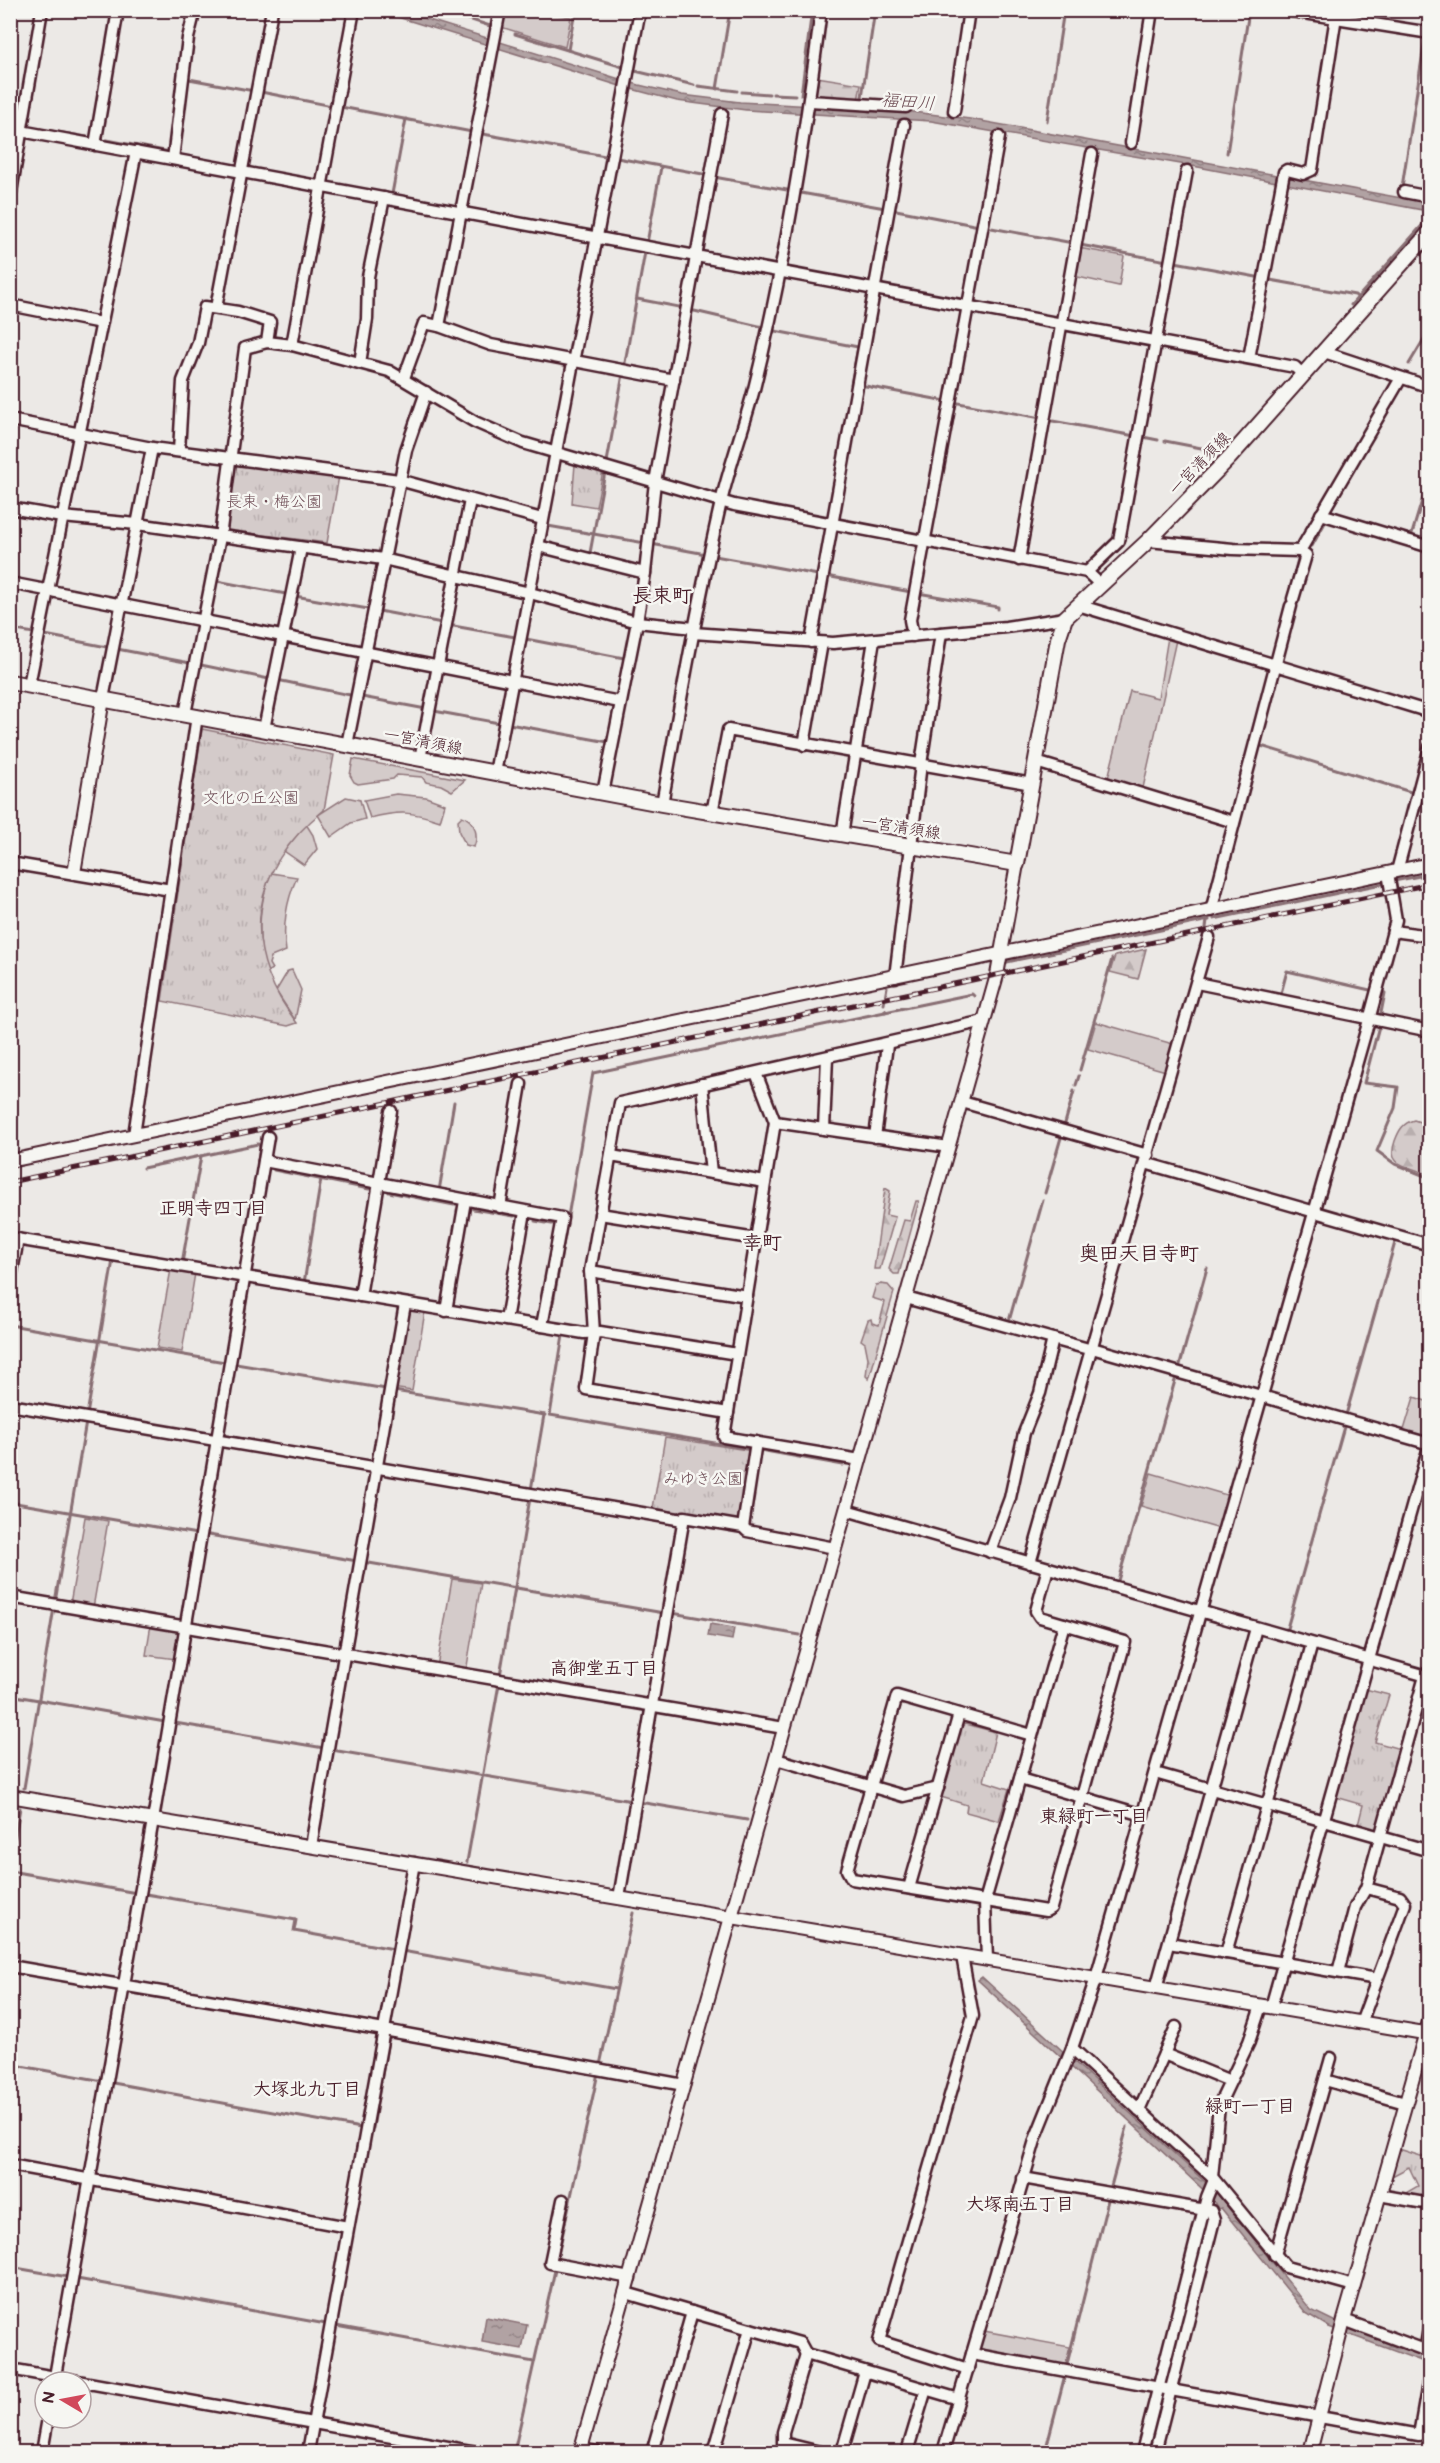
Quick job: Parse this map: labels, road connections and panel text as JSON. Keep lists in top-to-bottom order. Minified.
{"streets":{"main road":["一宮清須線"]},"districts":["長束町","正明寺四丁目","幸町","奥田天目寺町","高御堂五丁目","東緑町一丁目","大塚北九丁目","緑町一丁目","大塚南五丁目"],"water":["福田川"],"parks":["長束・梅公園","文化の丘公園","みゆき公園"],"north":"left"}
